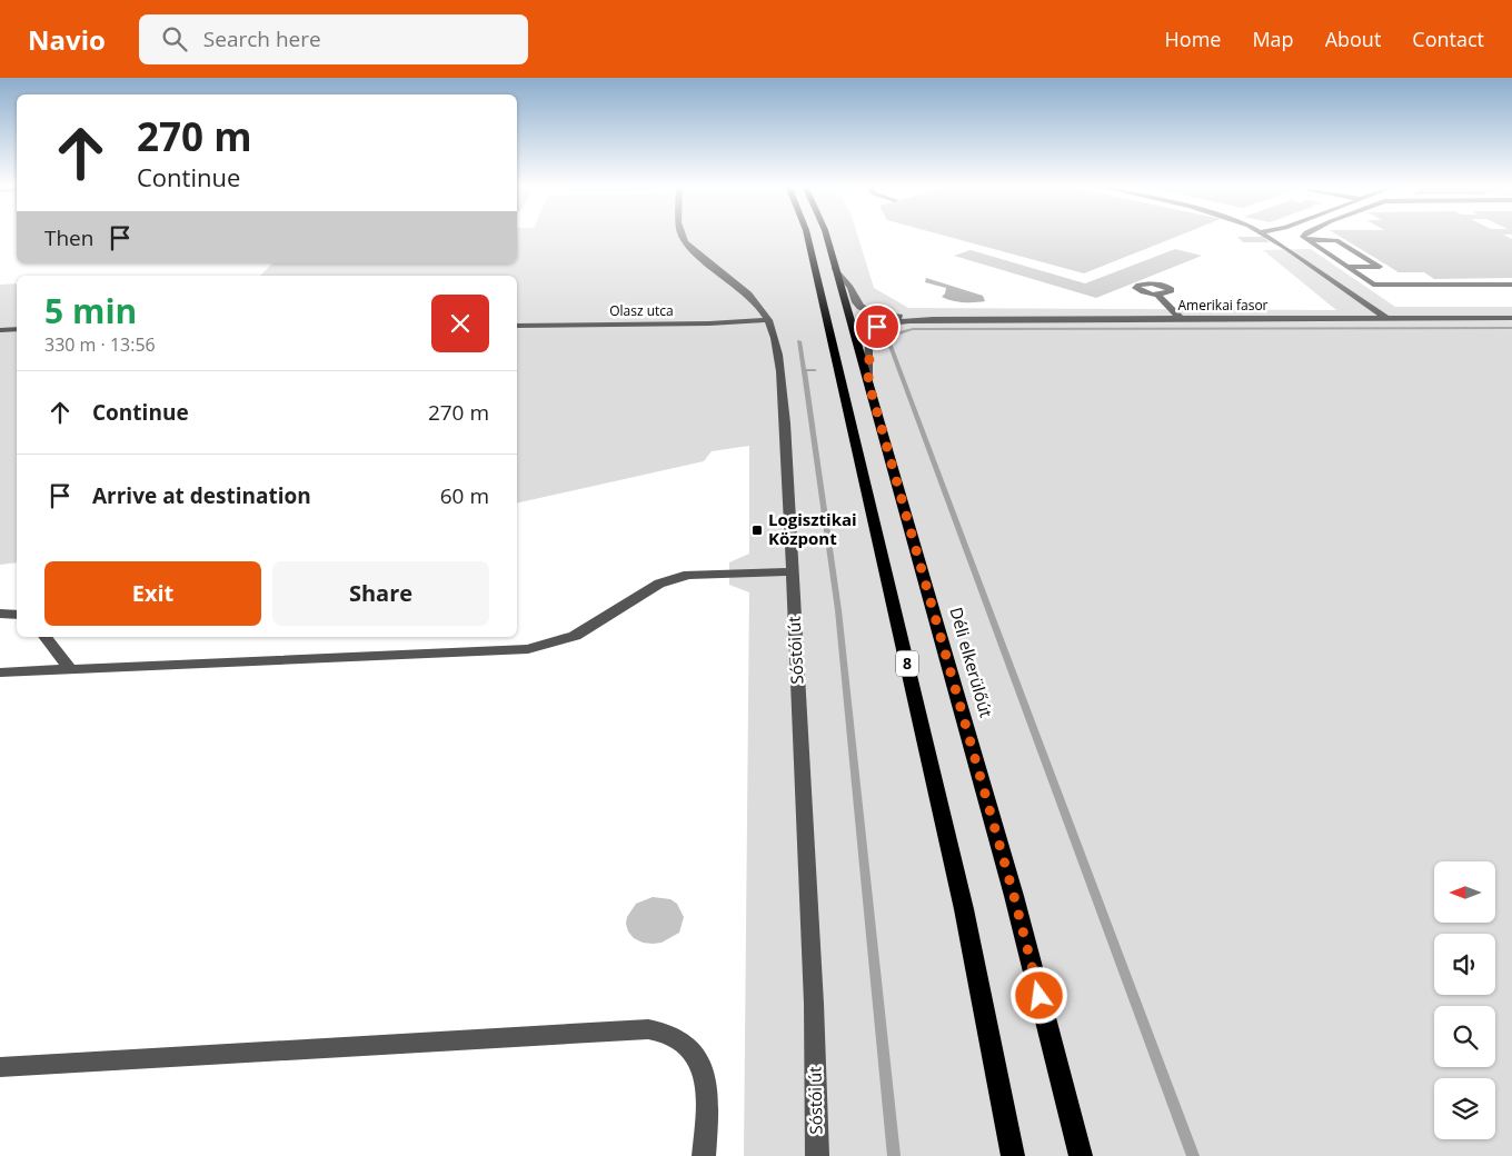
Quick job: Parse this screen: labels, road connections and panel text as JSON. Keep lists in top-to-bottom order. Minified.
{"streets":{"main road":["Déli elkerülőút","8"],"street":["Amerikai fasor","Olasz utca","Sóstói út"]},"crossings":[["Olasz utca","Sóstói út"]],"places":{"transit":["Logisztikai Központ"]},"north":"left","page":{"header":"Navio","search":"Search here","nav":["Home","Map","About","Contact"],"turn":["270 m","Continue"],"then":"Then","heading":["5 min","330 m · 13:56"],"list":[{"name":"Continue","value":"270 m"},{"name":"Arrive at destination","value":"60 m"}],"buttons":["Exit","Share"]}}
